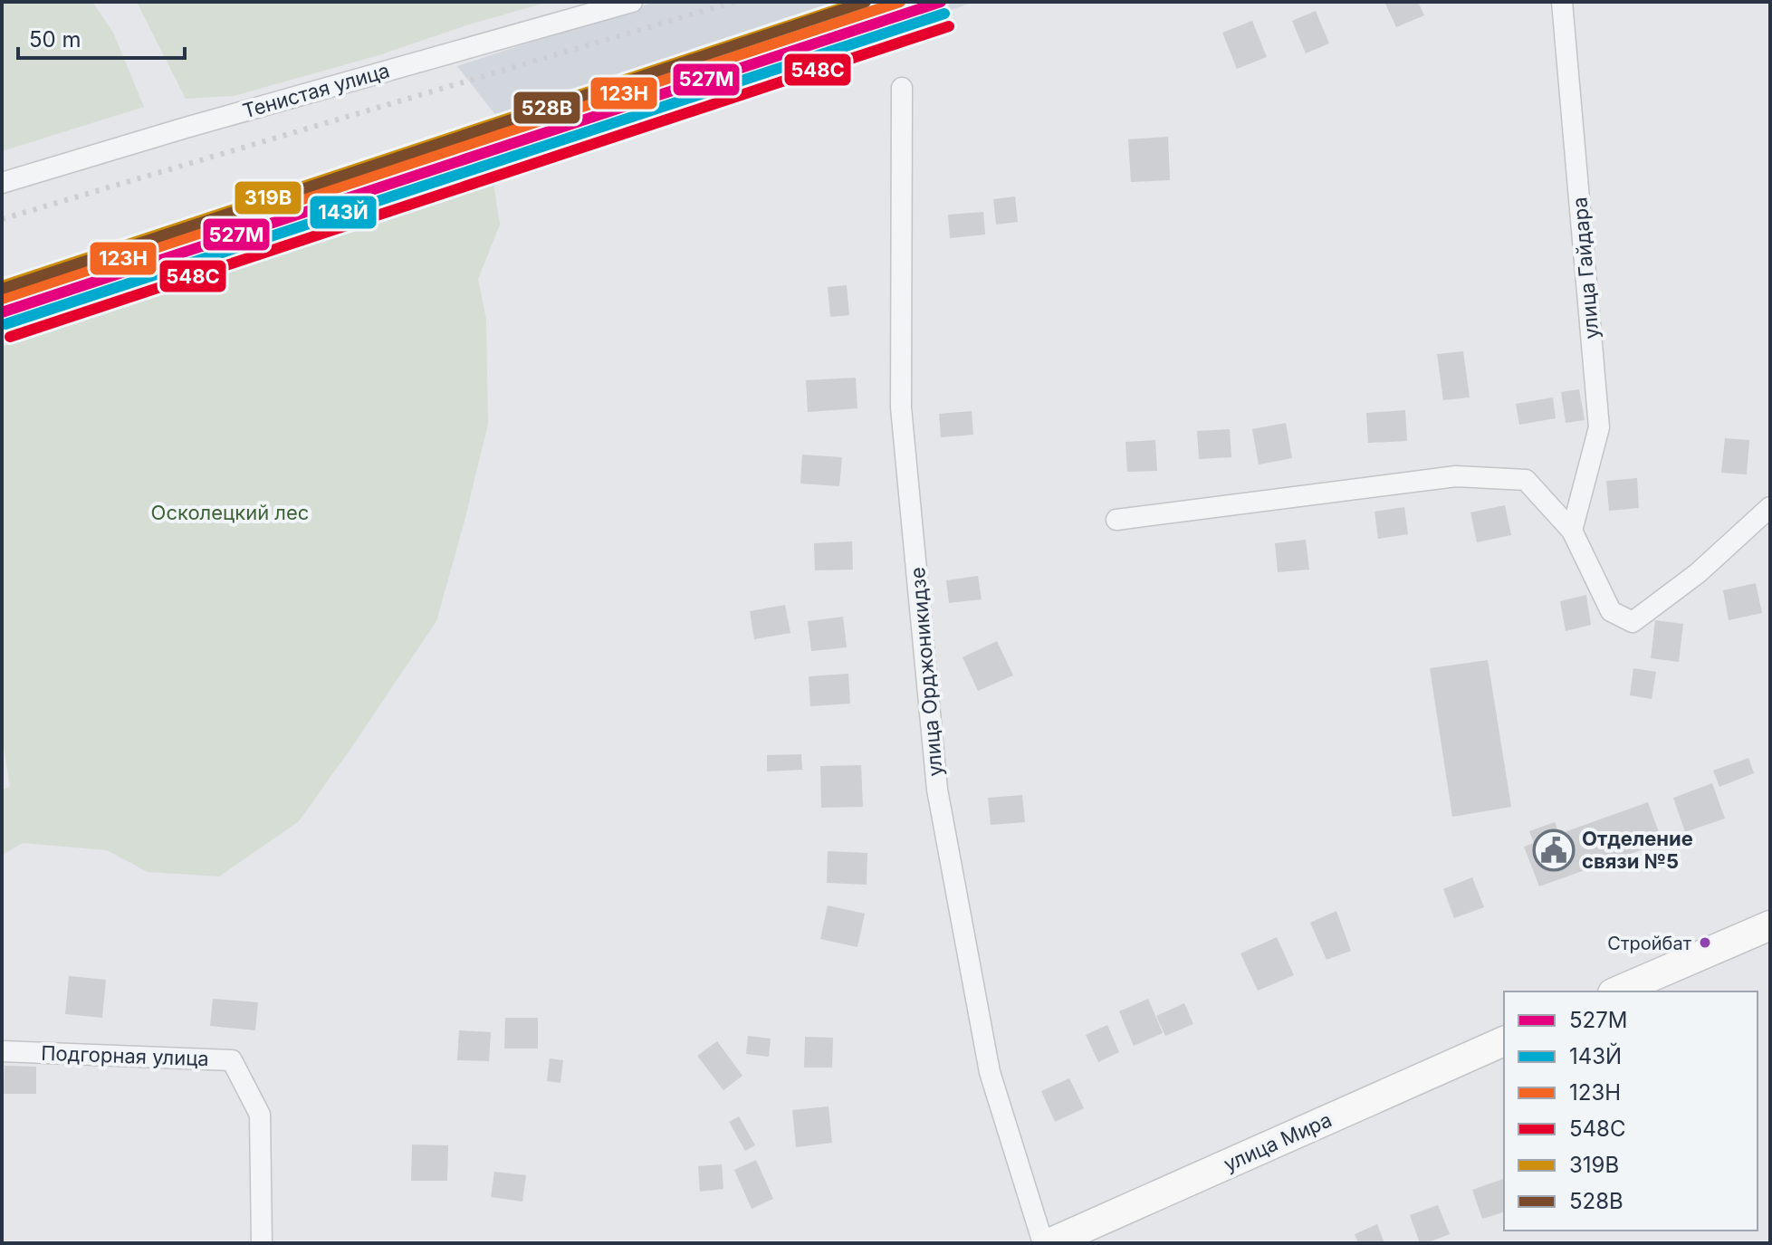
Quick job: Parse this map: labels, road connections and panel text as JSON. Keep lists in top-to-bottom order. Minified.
{"streets":{"main road":["улица Мира"],"street":["Тенистая улица","улица Гайдара","улица Орджоникидзе","Подгорная улица"]},"parks":["Осколецкий лес"],"places":{"public building":["Отделение связи №5"],"other":["Стройбат"]},"lines":["transit line 527М","transit line 123Н","transit line 319В","transit line 528В","transit line 143Й","transit line 548С"],"legend":["527М","143Й","123Н","548С","319В","528В"],"scale_bar":"50 m"}
